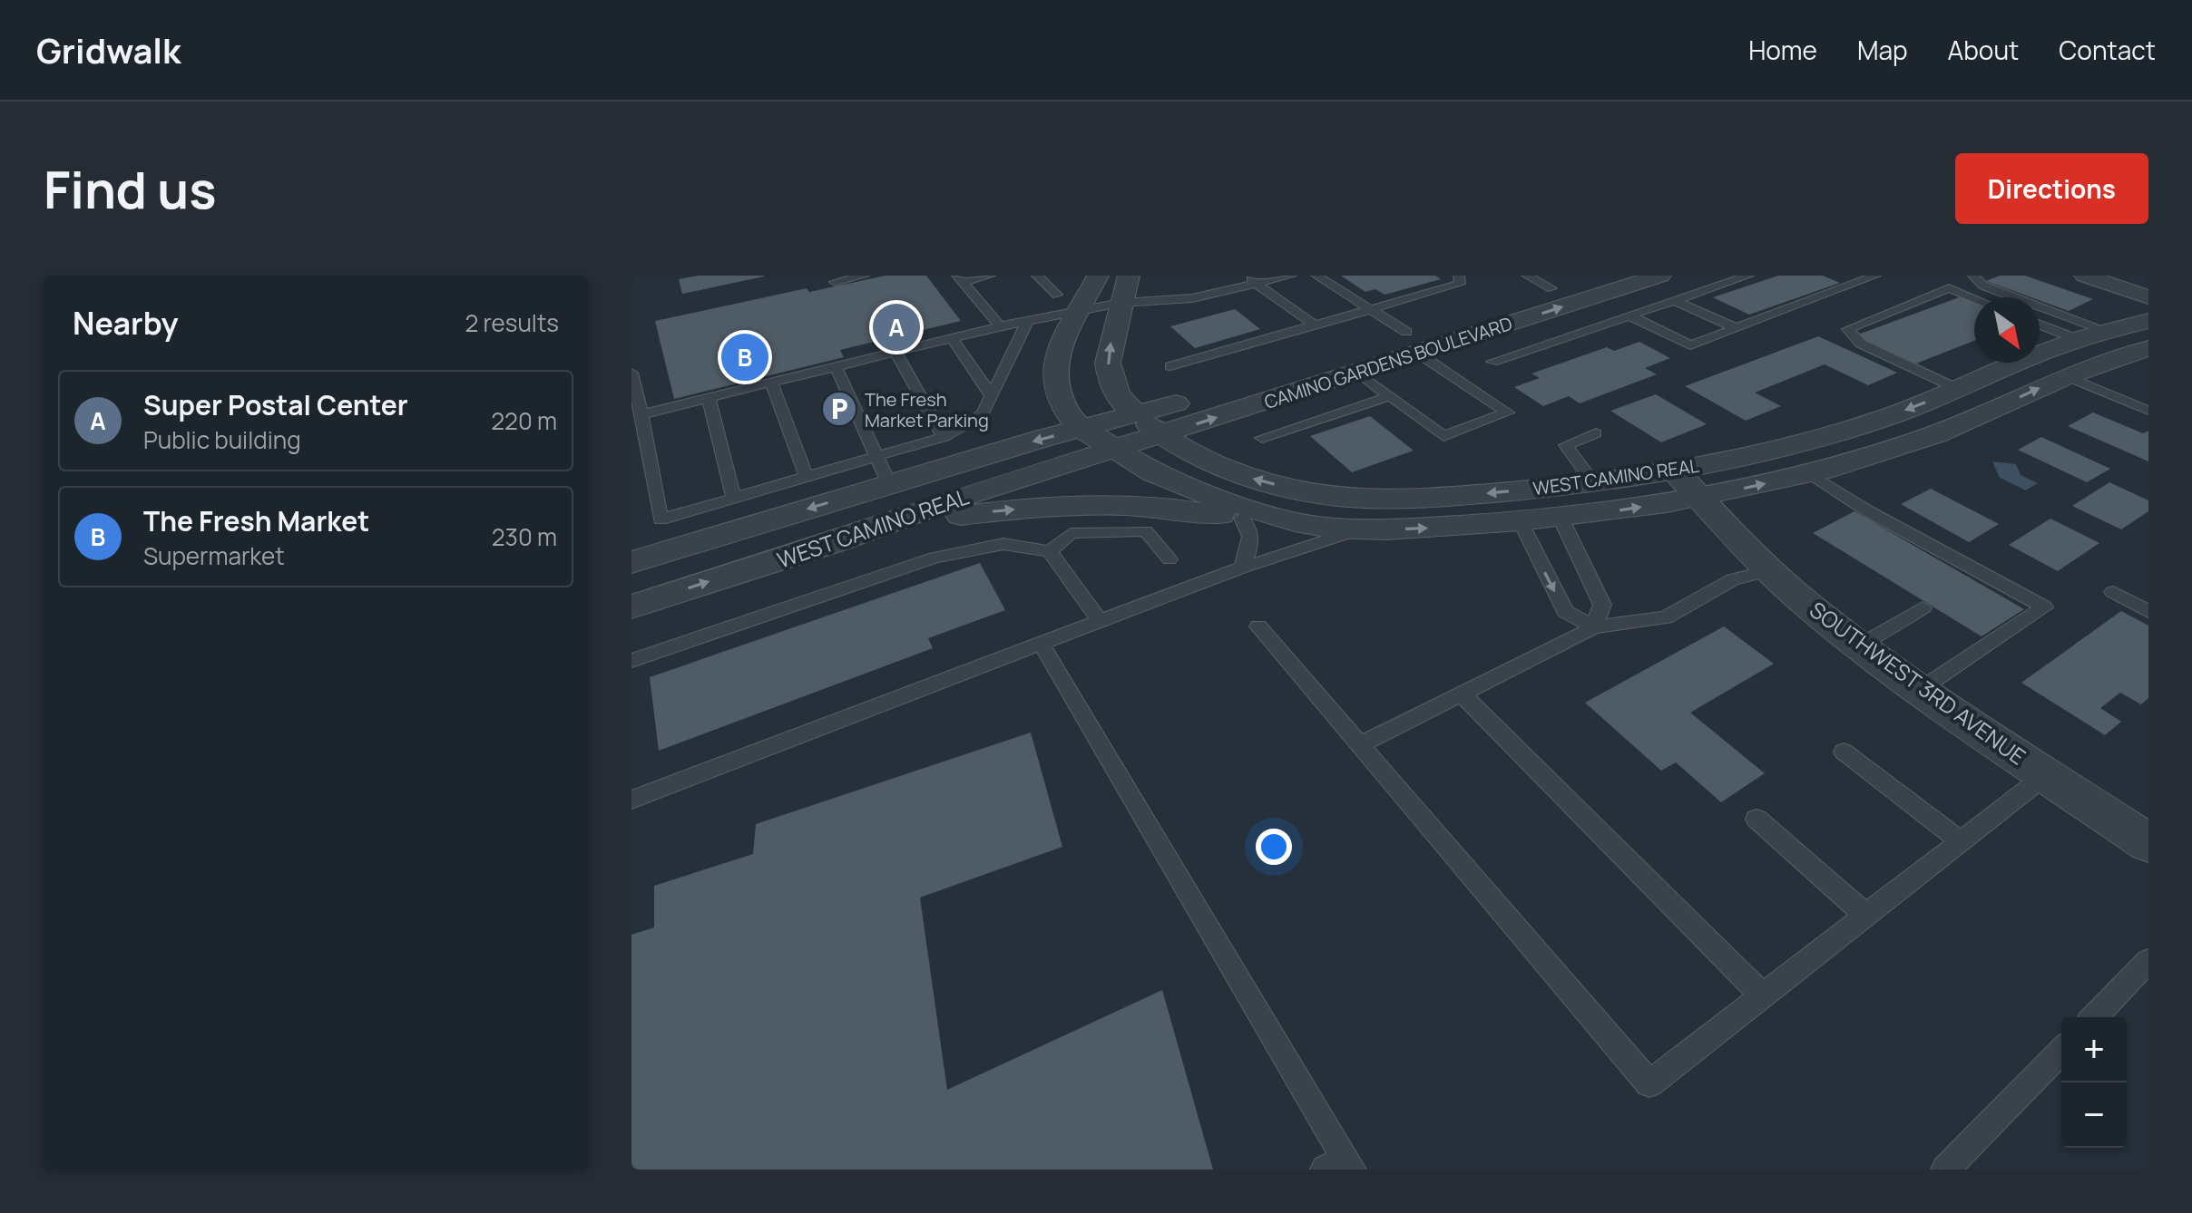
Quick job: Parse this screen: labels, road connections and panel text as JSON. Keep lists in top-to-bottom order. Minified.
{"streets":{"street":["CAMINO GARDENS BOULEVARD","WEST CAMINO REAL","SOUTHWEST 3RD AVENUE"]},"crossings":[["CAMINO GARDENS BOULEVARD","WEST CAMINO REAL"],["WEST CAMINO REAL","SOUTHWEST 3RD AVENUE"]],"places":{"parking":["The Fresh Market Parking"]},"north":"bottom right","page":{"header":"Gridwalk","nav":["Home","Map","About","Contact"],"buttons":"Directions","title":"Find us","heading":["Nearby","2 results"],"pins":["A","B"],"list":[{"mark":"A","name":"Super Postal Center","note":"Public building","value":"220 m"},{"mark":"B","name":"The Fresh Market","note":"Supermarket","value":"230 m"}],"map_buttons":["+","−"]}}
